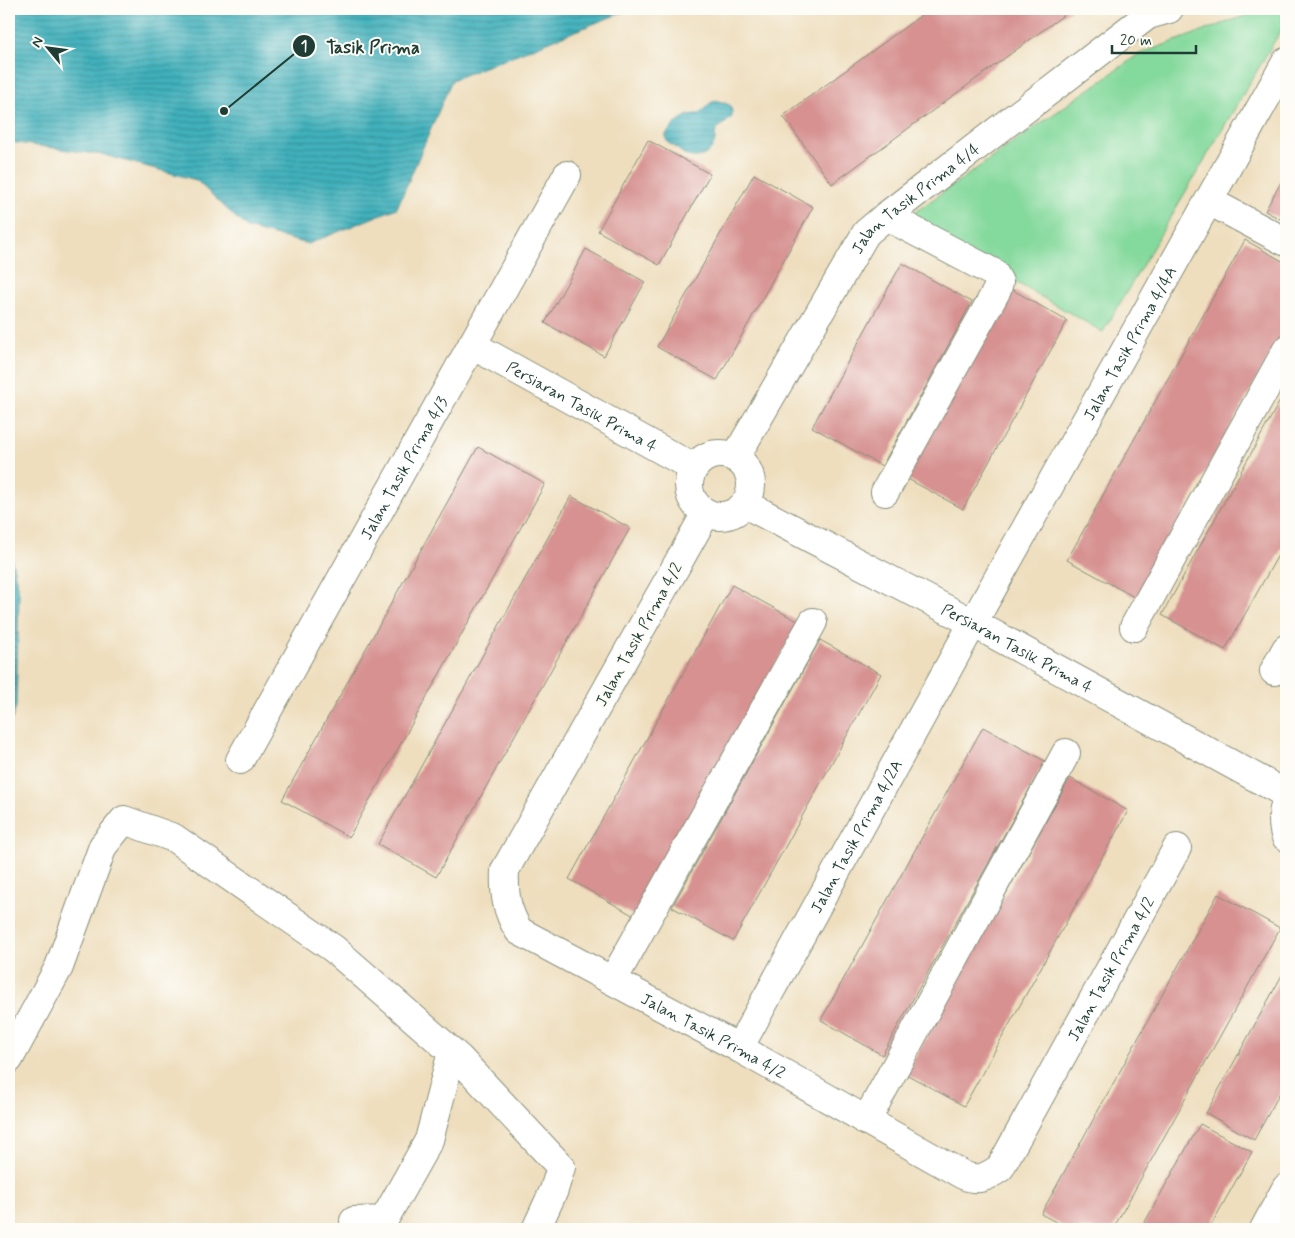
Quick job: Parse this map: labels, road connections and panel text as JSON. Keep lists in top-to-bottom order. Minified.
{"streets":{"street":["Jalan Tasik Prima 4/4","Jalan Tasik Prima 4/4A","Persiaran Tasik Prima 4","Jalan Tasik Prima 4/3","Jalan Tasik Prima 4/2","Jalan Tasik Prima 4/2A"]},"crossings":[["Jalan Tasik Prima 4/4","Persiaran Tasik Prima 4"],["Jalan Tasik Prima 4/4","Jalan Tasik Prima 4/2"],["Jalan Tasik Prima 4/4A","Persiaran Tasik Prima 4"],["Jalan Tasik Prima 4/4A","Jalan Tasik Prima 4/2A"],["Persiaran Tasik Prima 4","Jalan Tasik Prima 4/3"],["Persiaran Tasik Prima 4","Jalan Tasik Prima 4/2"],["Persiaran Tasik Prima 4","Jalan Tasik Prima 4/2A"],["Jalan Tasik Prima 4/2","Jalan Tasik Prima 4/2A"]],"places":["Tasik Prima"],"scale_bar":"20 m","north":"top left"}
